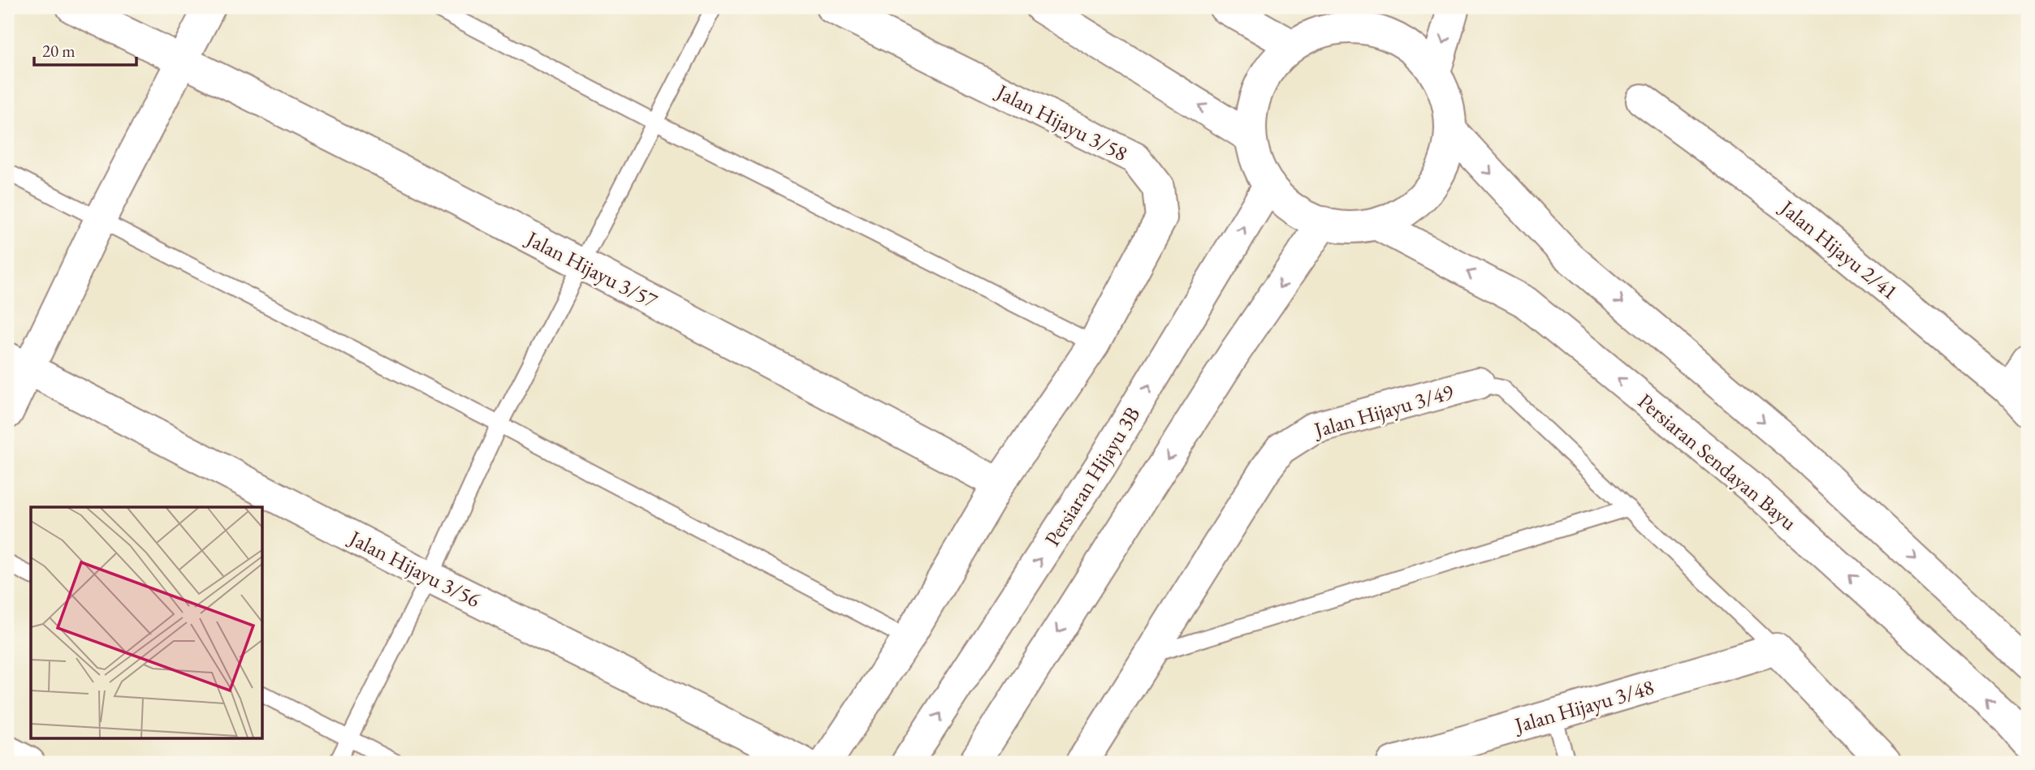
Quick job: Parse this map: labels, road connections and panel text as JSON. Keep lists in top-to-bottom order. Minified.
{"streets":{"street":["Jalan Hijayu 3/58","Jalan Hijayu 2/41","Jalan Hijayu 3/57","Jalan Hijayu 3/49","Persiaran Sendayan Bayu","Persiaran Hijayu 3B","Jalan Hijayu 3/56","Jalan Hijayu 3/48"]},"crossings":[["Jalan Hijayu 3/58","Jalan Hijayu 3/57"],["Persiaran Sendayan Bayu","Persiaran Hijayu 3B"]],"scale_bar":"20 m"}
